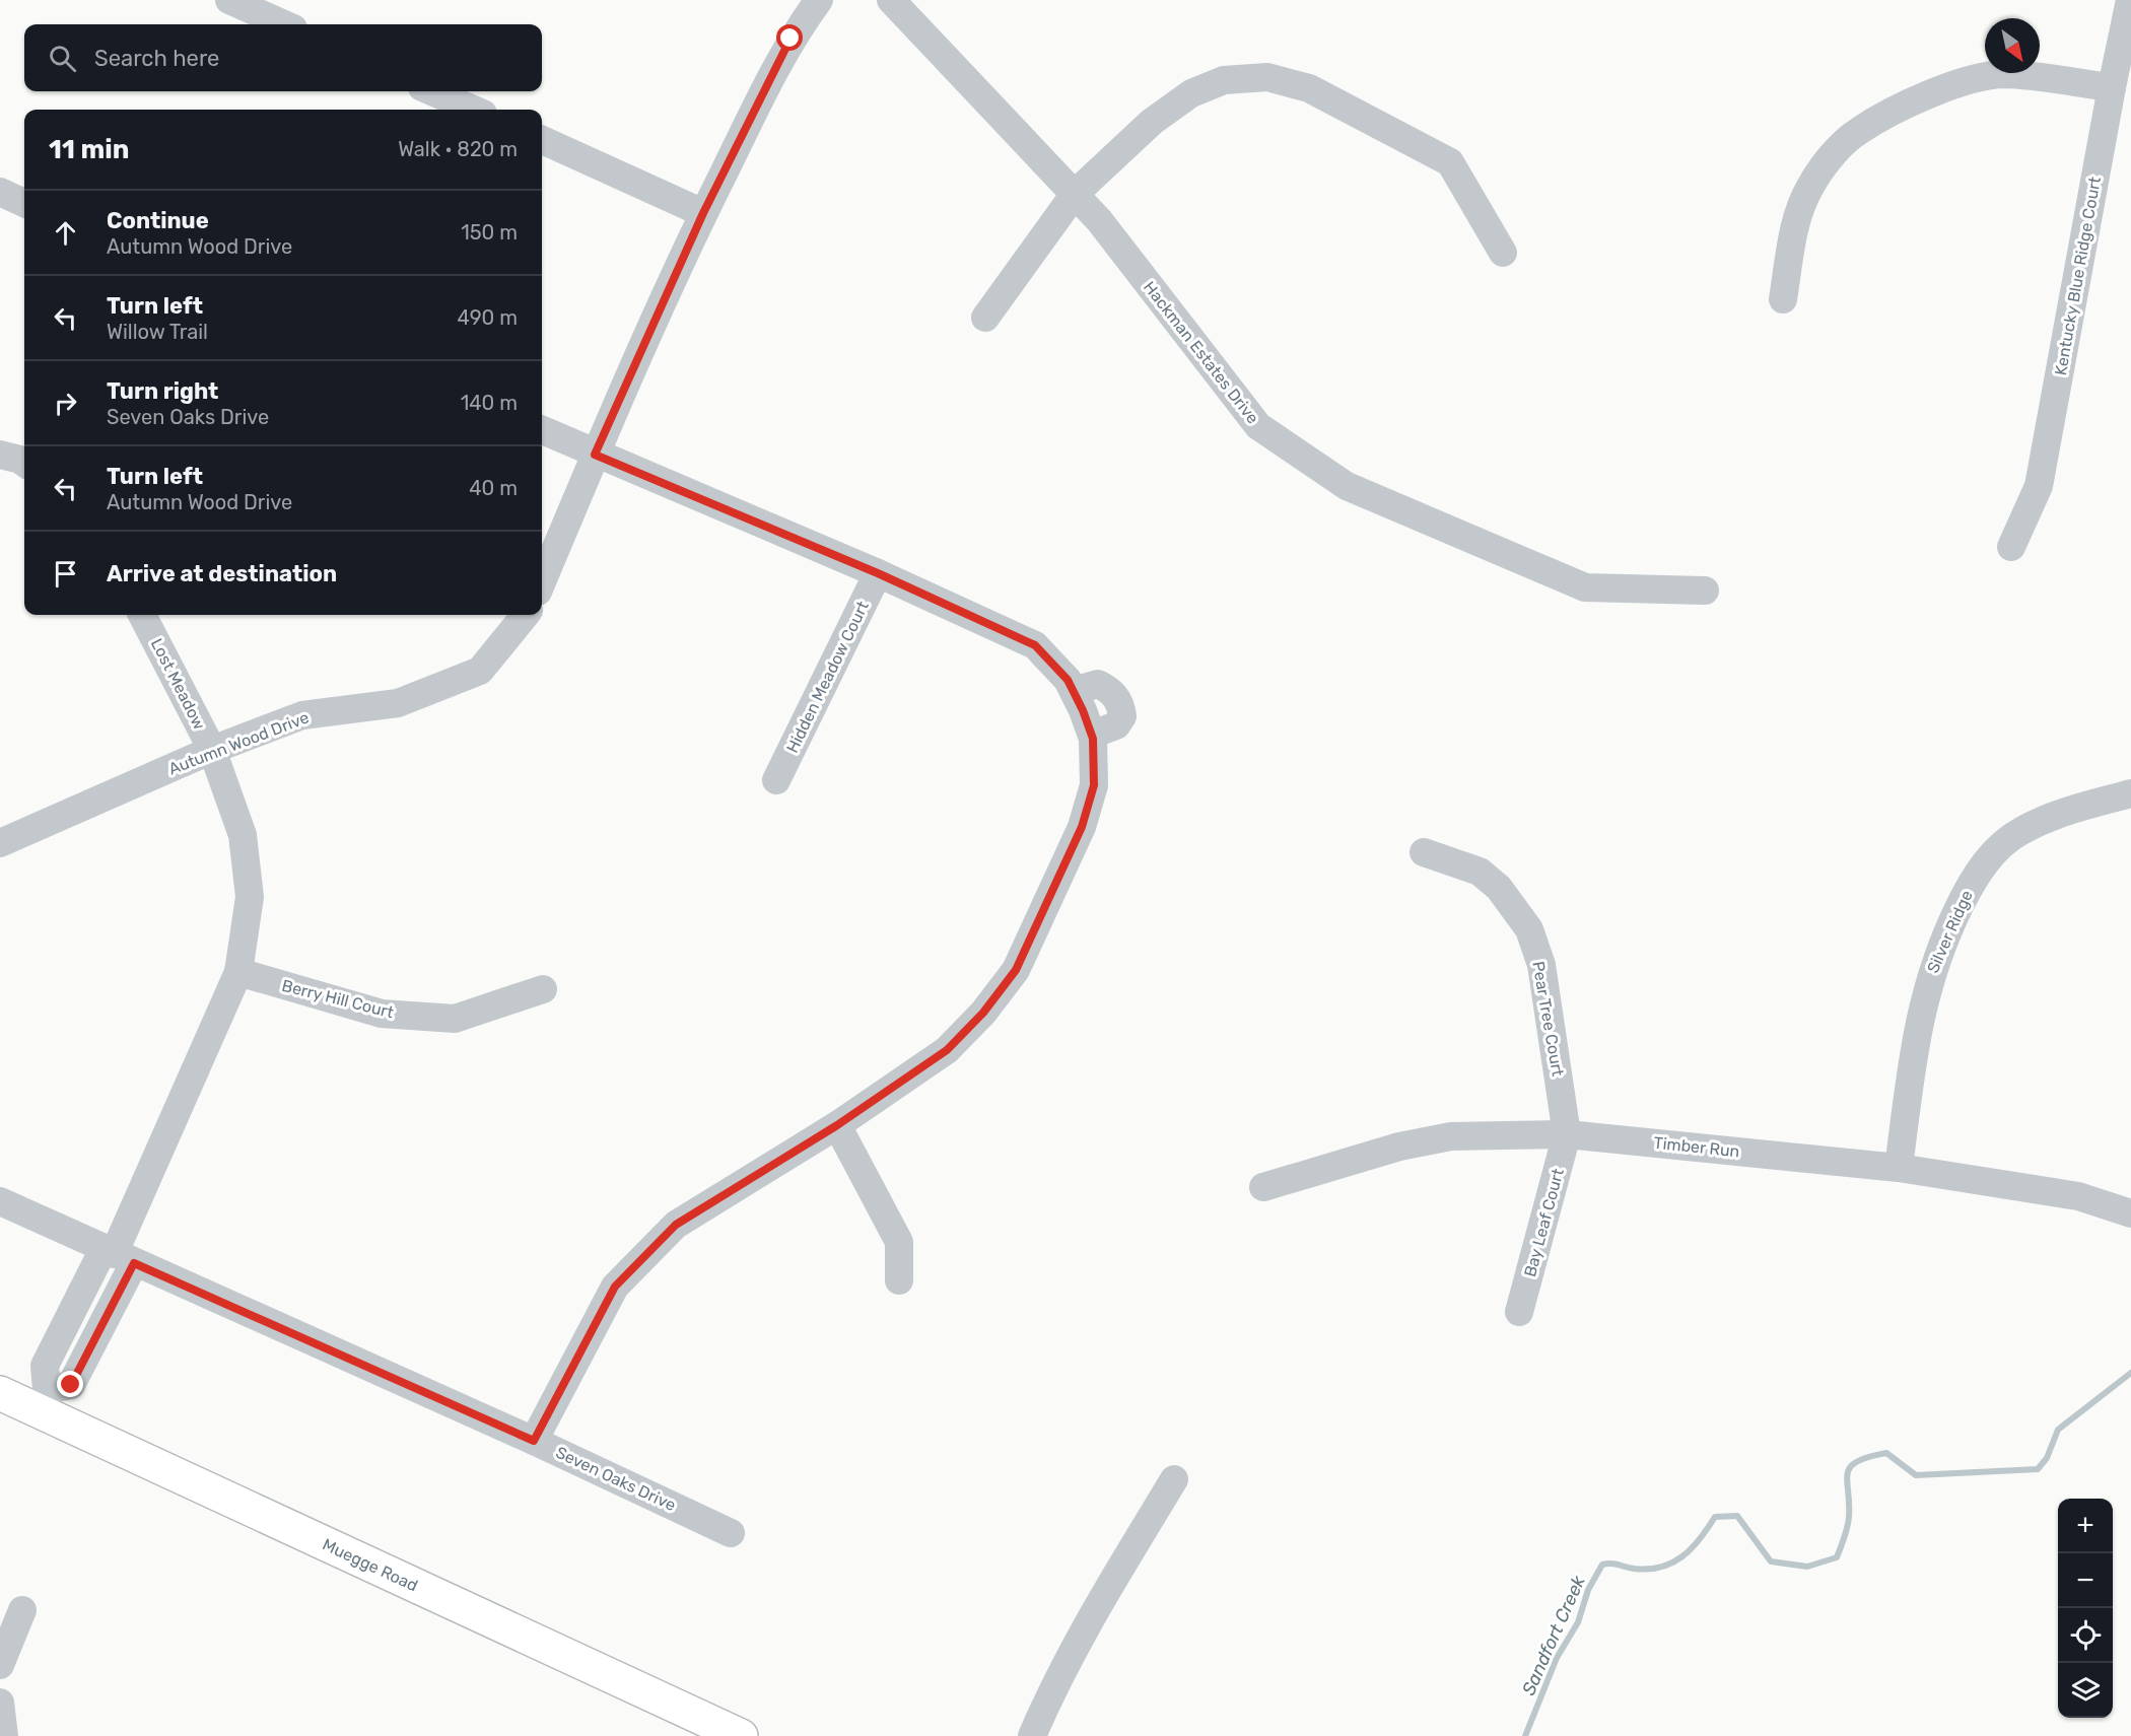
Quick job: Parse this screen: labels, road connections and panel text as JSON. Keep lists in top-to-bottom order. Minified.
{"streets":{"main road":["Muegge Road"],"street":["Kentucky Blue Ridge Court","Hackman Estates Drive","Hidden Meadow Court","Lost Meadow","Autumn Wood Drive","Silver Ridge","Berry Hill Court","Pear Tree Court","Timber Run","Bay Leaf Court","Seven Oaks Drive"]},"crossings":[["Lost Meadow","Autumn Wood Drive"],["Lost Meadow","Berry Hill Court"],["Silver Ridge","Timber Run"],["Pear Tree Court","Timber Run"],["Pear Tree Court","Bay Leaf Court"],["Timber Run","Bay Leaf Court"]],"water":["Sandfort Creek"],"north":"bottom right","page":{"search":"Search here","heading":["11 min","Walk · 820 m"],"list":[["Continue","Autumn Wood Drive","150 m"],["Turn left","Willow Trail","490 m"],["Turn right","Seven Oaks Drive","140 m"],["Turn left","Autumn Wood Drive","40 m"],"Arrive at destination"],"map_buttons":["+","−"]}}
